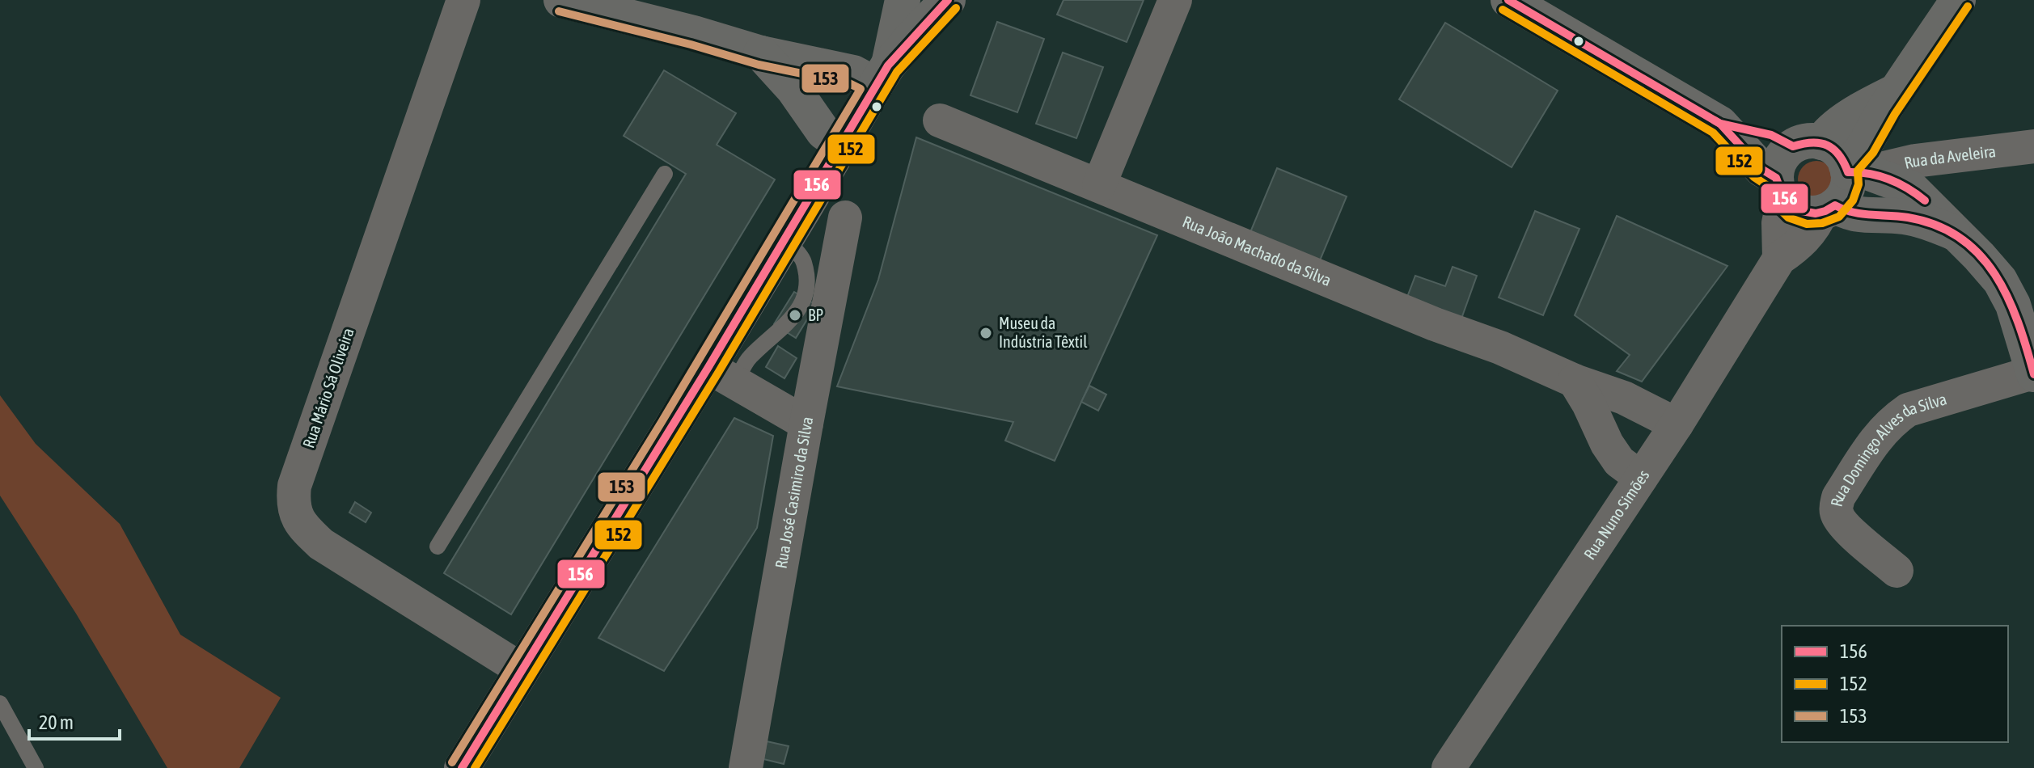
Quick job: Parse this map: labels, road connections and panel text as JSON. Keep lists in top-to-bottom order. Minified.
{"streets":{"street":["Rua da Aveleira","Rua João Machado da Silva","Rua Mário Sá Oliveira","Rua Domingo Alves da Silva","Rua José Casimiro da Silva","Rua Nuno Simões"]},"crossings":[["Rua João Machado da Silva","Rua Nuno Simões"]],"places":["BP","Museu da Indústria Têxtil"],"lines":["transit line 156","transit line 152","transit line 153"],"legend":["156","152","153"],"scale_bar":"20 m"}
